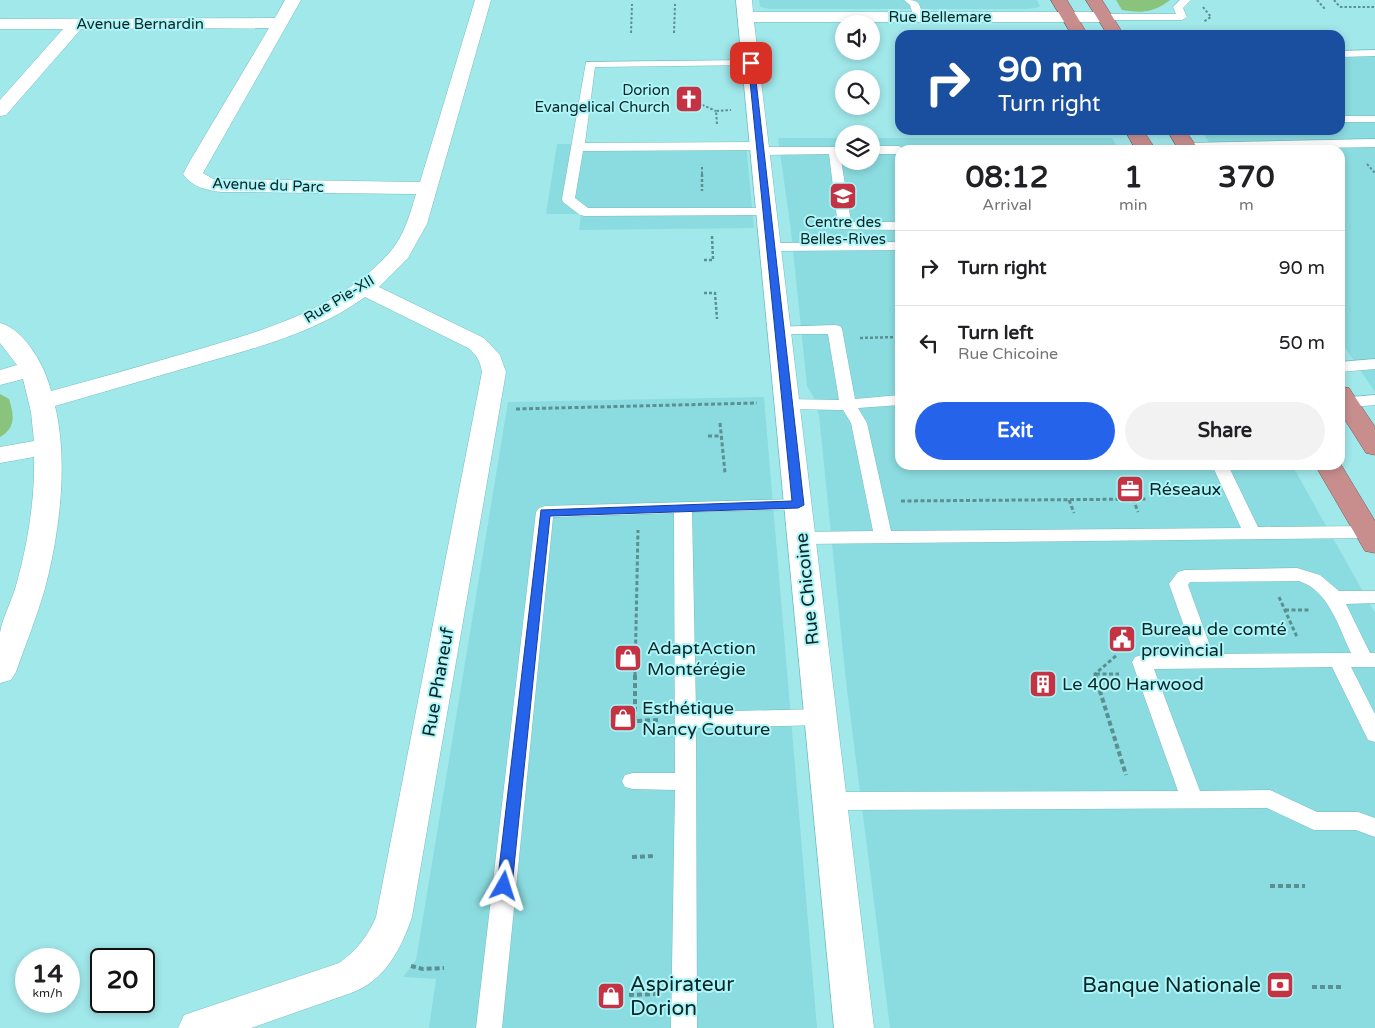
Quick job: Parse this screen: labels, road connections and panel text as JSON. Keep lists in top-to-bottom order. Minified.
{"streets":{"street":["Rue Bellemare","Avenue Bernardin","Avenue du Parc","Rue Pie-XII","Rue Chicoine","Rue Phaneuf"]},"crossings":[["Rue Bellemare","Rue Chicoine"],["Avenue Bernardin","Avenue du Parc"],["Avenue du Parc","Rue Pie-XII"],["Rue Pie-XII","Rue Phaneuf"]],"places":{"church":["Dorion Evangelical Church"],"school or university":["Centre des Belles-Rives"],"office":["Réseaux"],"public building":["Bureau de comté provincial"],"shop":["AdaptAction Montérégie","Esthétique Nancy Couture","Aspirateur Dorion"],"building":["Le 400 Harwood"],"bank":["Banque Nationale"]},"page":{"turn":["90 m","Turn right"],"eta":["08:12","Arrival","1","min","370","m"],"list":[{"name":"Turn right","value":"90 m"},{"name":"Turn left","note":"Rue Chicoine","value":"50 m"}],"buttons":["Exit","Share"],"speed":"14 km/h","limit":"20"}}
